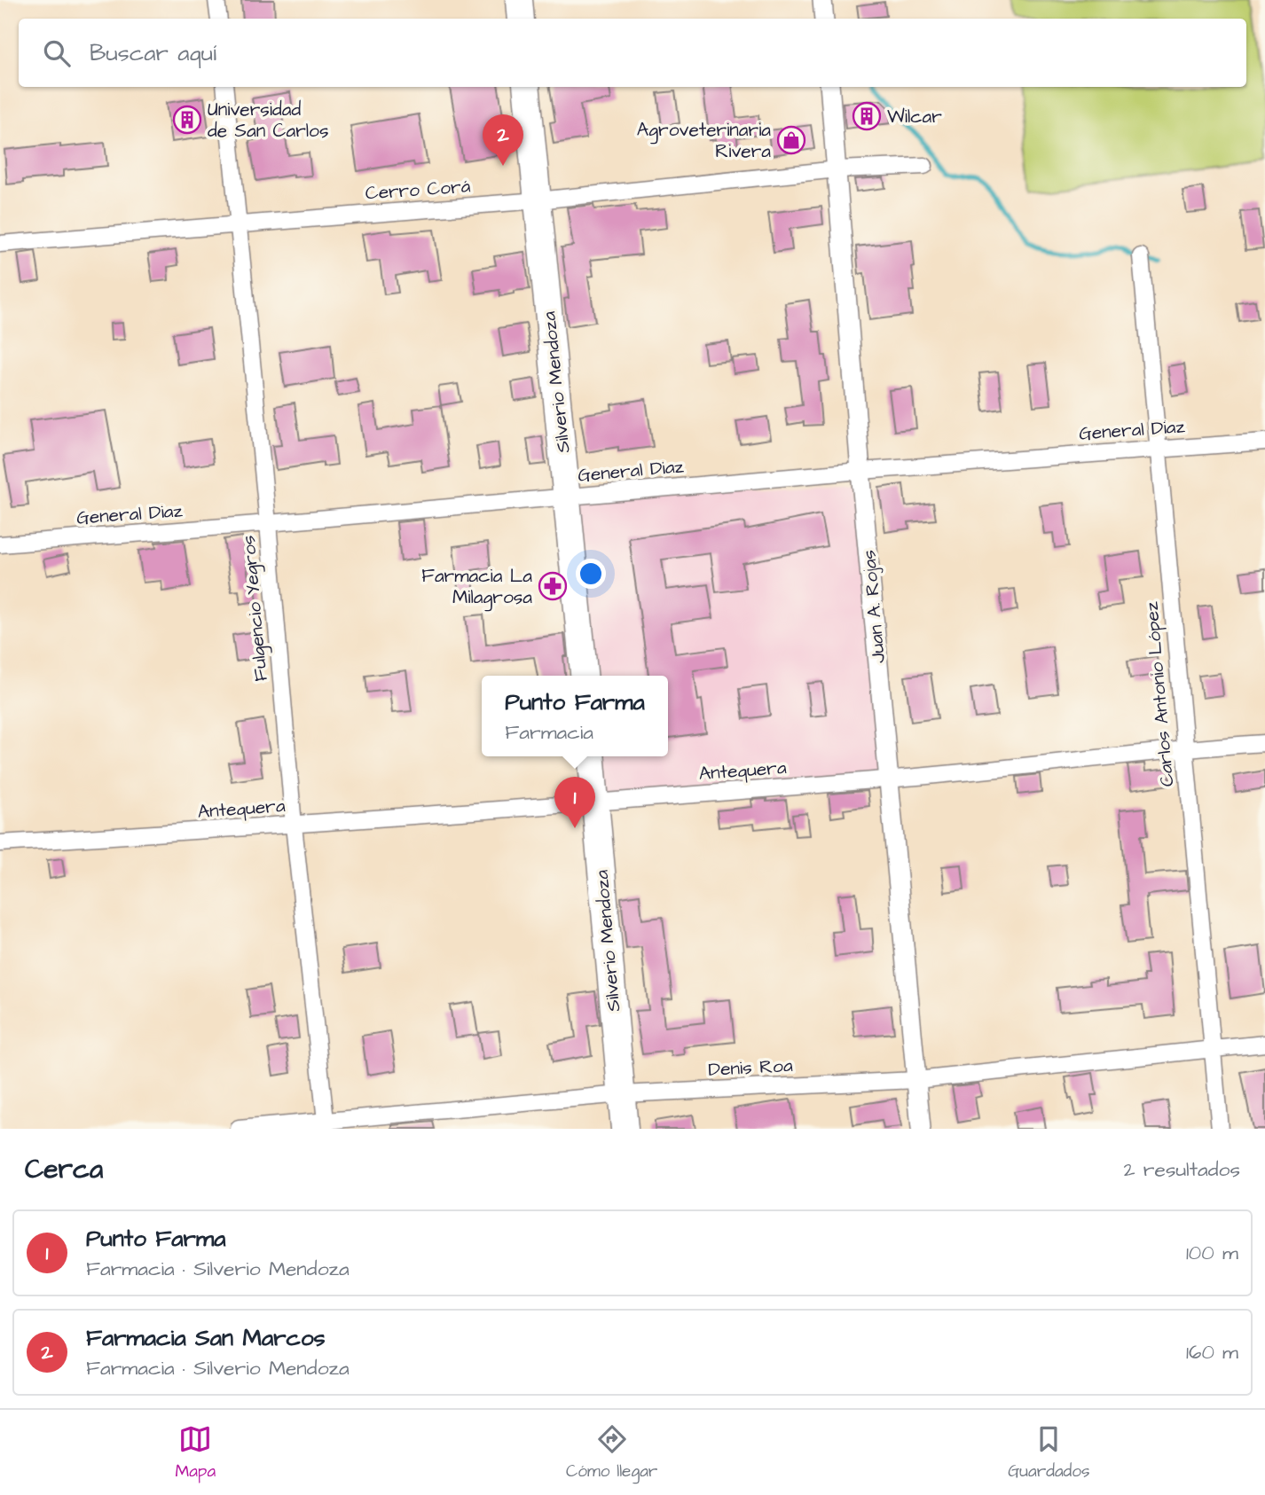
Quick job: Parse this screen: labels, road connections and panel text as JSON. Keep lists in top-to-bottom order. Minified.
{"streets":{"highway":["Silverio Mendoza"],"street":["Cerro Corá","General Diaz","Juan A. Rojas","Fulgencio Yegros","Carlos Antonio López","Antequera","Denis Roa"]},"crossings":[["Cerro Corá","Silverio Mendoza"],["Cerro Corá","Juan A. Rojas"],["Cerro Corá","Fulgencio Yegros"],["Silverio Mendoza","General Diaz"],["Silverio Mendoza","Antequera"],["Silverio Mendoza","Denis Roa"],["General Diaz","Juan A. Rojas"],["General Diaz","Fulgencio Yegros"],["General Diaz","Carlos Antonio López"],["Juan A. Rojas","Antequera"],["Juan A. Rojas","Denis Roa"],["Fulgencio Yegros","Antequera"],["Fulgencio Yegros","Denis Roa"],["Carlos Antonio López","Antequera"],["Carlos Antonio López","Denis Roa"]],"places":{"building":["Wilcar","Universidad de San Carlos"],"shop":["Agroveterinaria Rivera"],"pharmacy":["Farmacia La Milagrosa"]},"page":{"search":"Buscar aquí","pins":["2","1"],"popup":["Punto Farma","Farmacia"],"heading":["Cerca","2 resultados"],"list":[{"mark":"1","name":"Punto Farma","note":"Farmacia · Silverio Mendoza","value":"100 m"},{"mark":"2","name":"Farmacia San Marcos","note":"Farmacia · Silverio Mendoza","value":"160 m"}],"nav":["Mapa","Cómo llegar","Guardados"]}}
